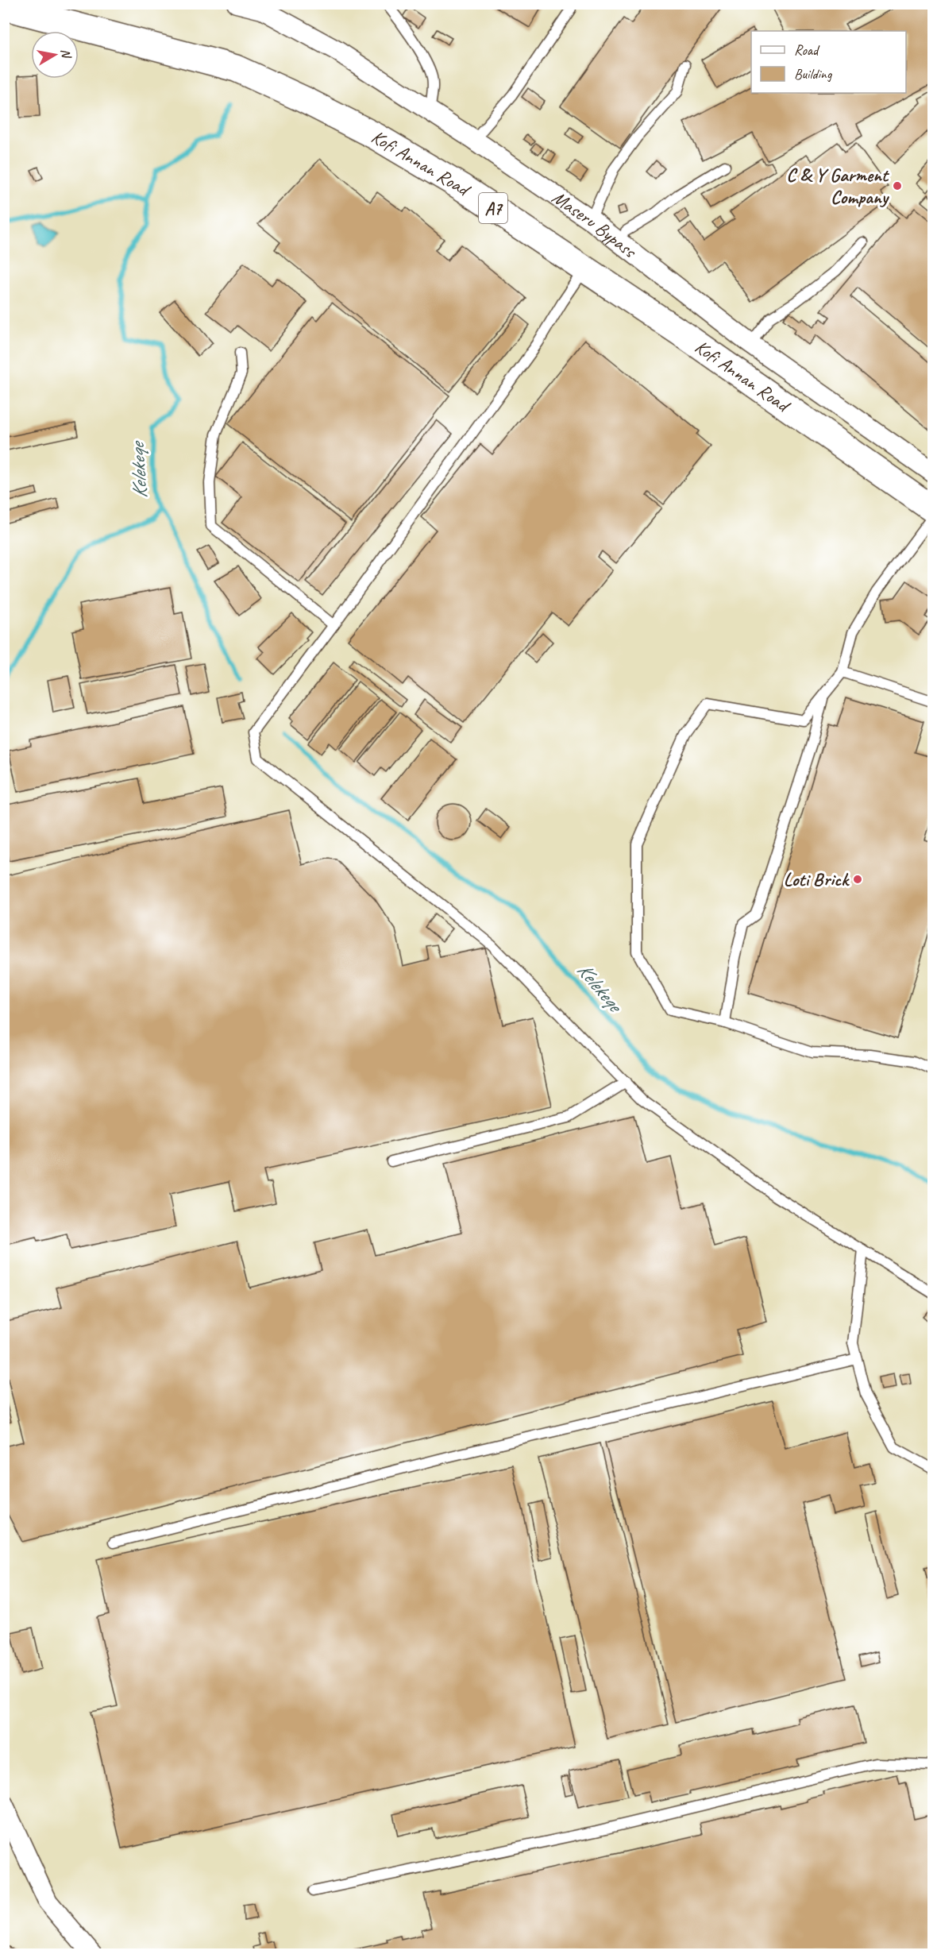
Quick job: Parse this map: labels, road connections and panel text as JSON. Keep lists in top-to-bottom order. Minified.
{"streets":{"main road":["Kofi Annan Road","A7"],"street":["Maseru Bypass"]},"water":["Kelekeqe"],"places":["C & Y Garment Company","Loti Brick"],"legend":["Road","Building"],"north":"right"}
